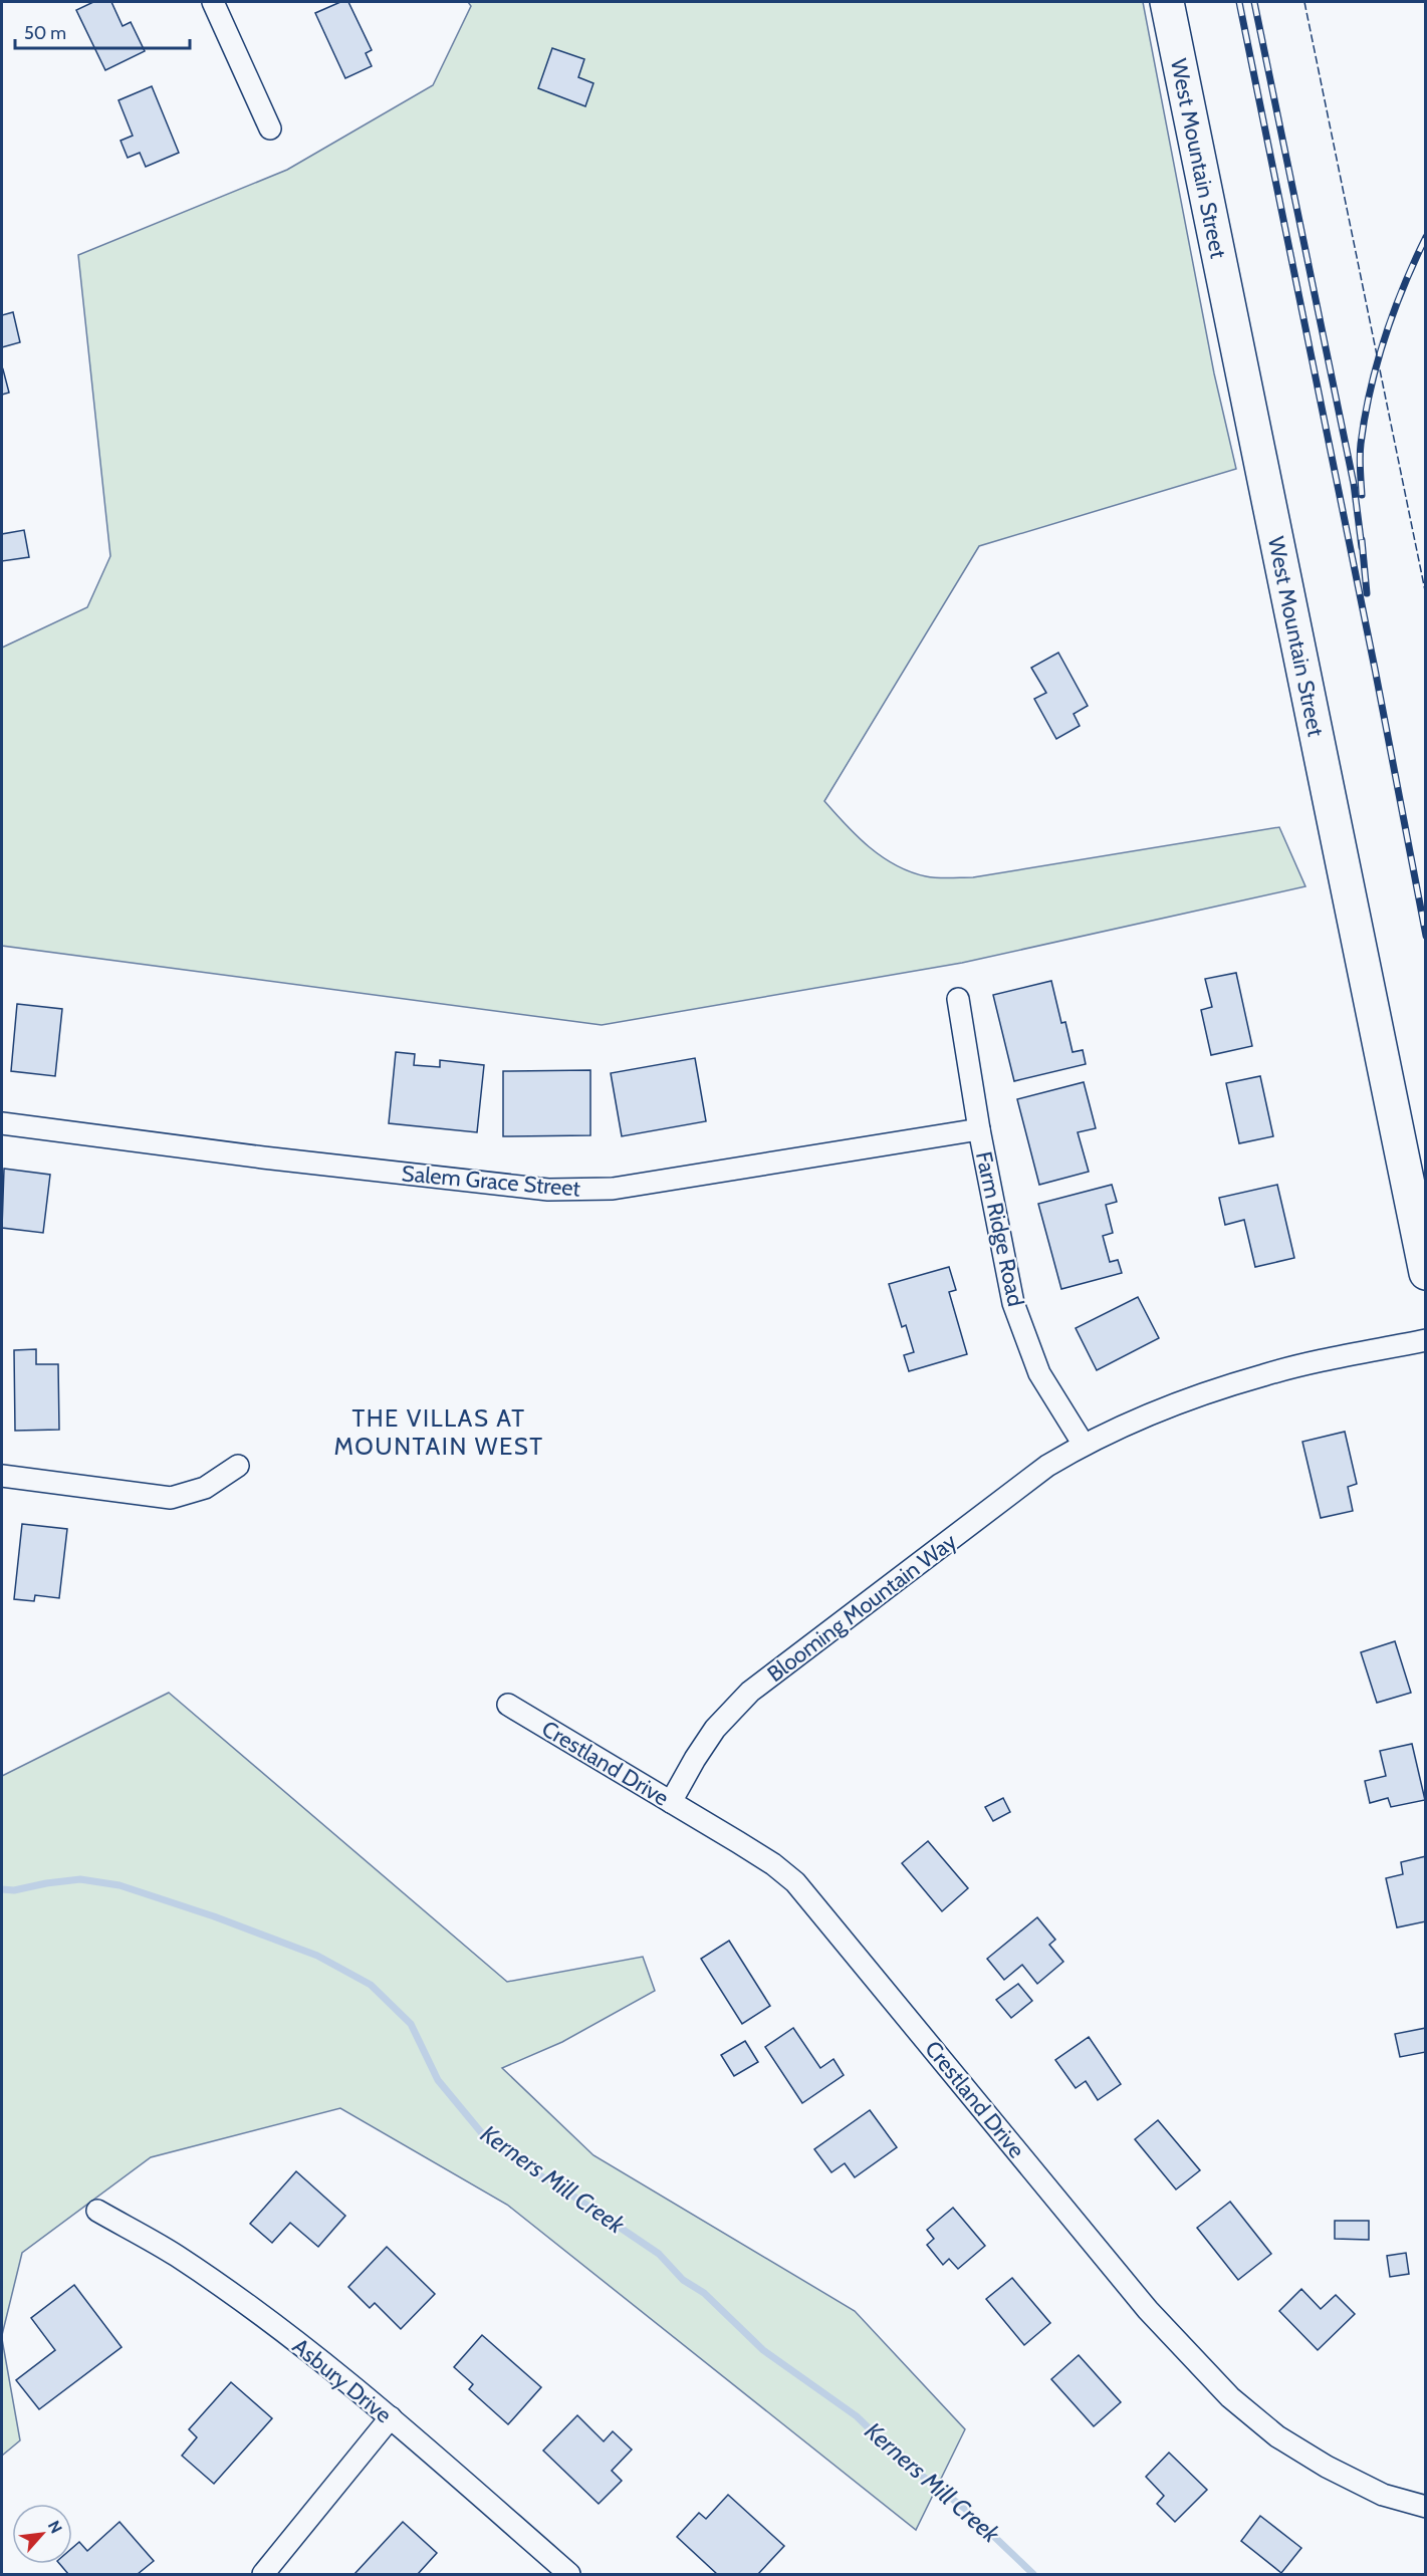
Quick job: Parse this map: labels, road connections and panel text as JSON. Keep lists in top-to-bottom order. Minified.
{"streets":{"main road":["West Mountain Street"],"street":["Salem Grace Street","Farm Ridge Road","Blooming Mountain Way","Crestland Drive","Asbury Drive"]},"crossings":[["Salem Grace Street","Farm Ridge Road"],["Farm Ridge Road","Blooming Mountain Way"],["Blooming Mountain Way","Crestland Drive"]],"districts":["THE VILLAS AT MOUNTAIN WEST"],"water":["Kerners Mill Creek"],"scale_bar":"50 m","north":"top right"}
